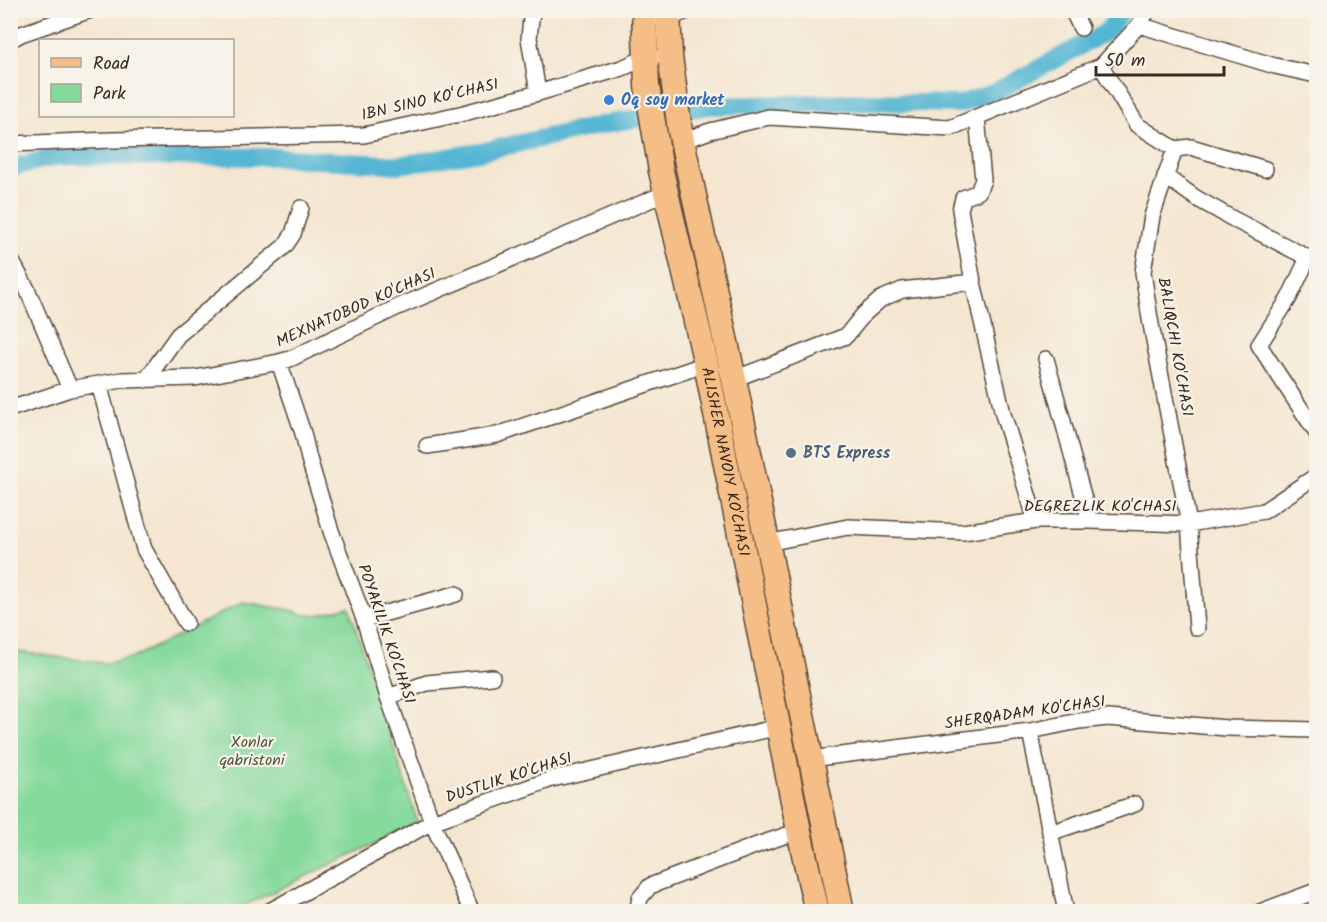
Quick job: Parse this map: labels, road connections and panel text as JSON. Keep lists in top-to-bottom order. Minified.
{"streets":{"main road":["ALISHER NAVOIY KO'CHASI"],"street":["IBN SINO KO‘CHASI","MEXNATOBOD KO'CHASI","BALIQCHI KO'CHASI","DEGREZLIK KO'CHASI","POYAKILIK KO'CHASI","SHERQADAM KO'CHASI","DUSTLIK KO'CHASI"]},"crossings":[["IBN SINO KO‘CHASI","ALISHER NAVOIY KO'CHASI"],["MEXNATOBOD KO'CHASI","ALISHER NAVOIY KO'CHASI"],["MEXNATOBOD KO'CHASI","POYAKILIK KO'CHASI"],["BALIQCHI KO'CHASI","DEGREZLIK KO'CHASI"],["ALISHER NAVOIY KO'CHASI","DEGREZLIK KO'CHASI"],["ALISHER NAVOIY KO'CHASI","SHERQADAM KO'CHASI"],["ALISHER NAVOIY KO'CHASI","DUSTLIK KO'CHASI"],["POYAKILIK KO'CHASI","DUSTLIK KO'CHASI"]],"parks":["Xonlar qabristoni"],"places":["Oq soy market","BTS Express"],"legend":["Road","Park"],"scale_bar":"50 m"}
